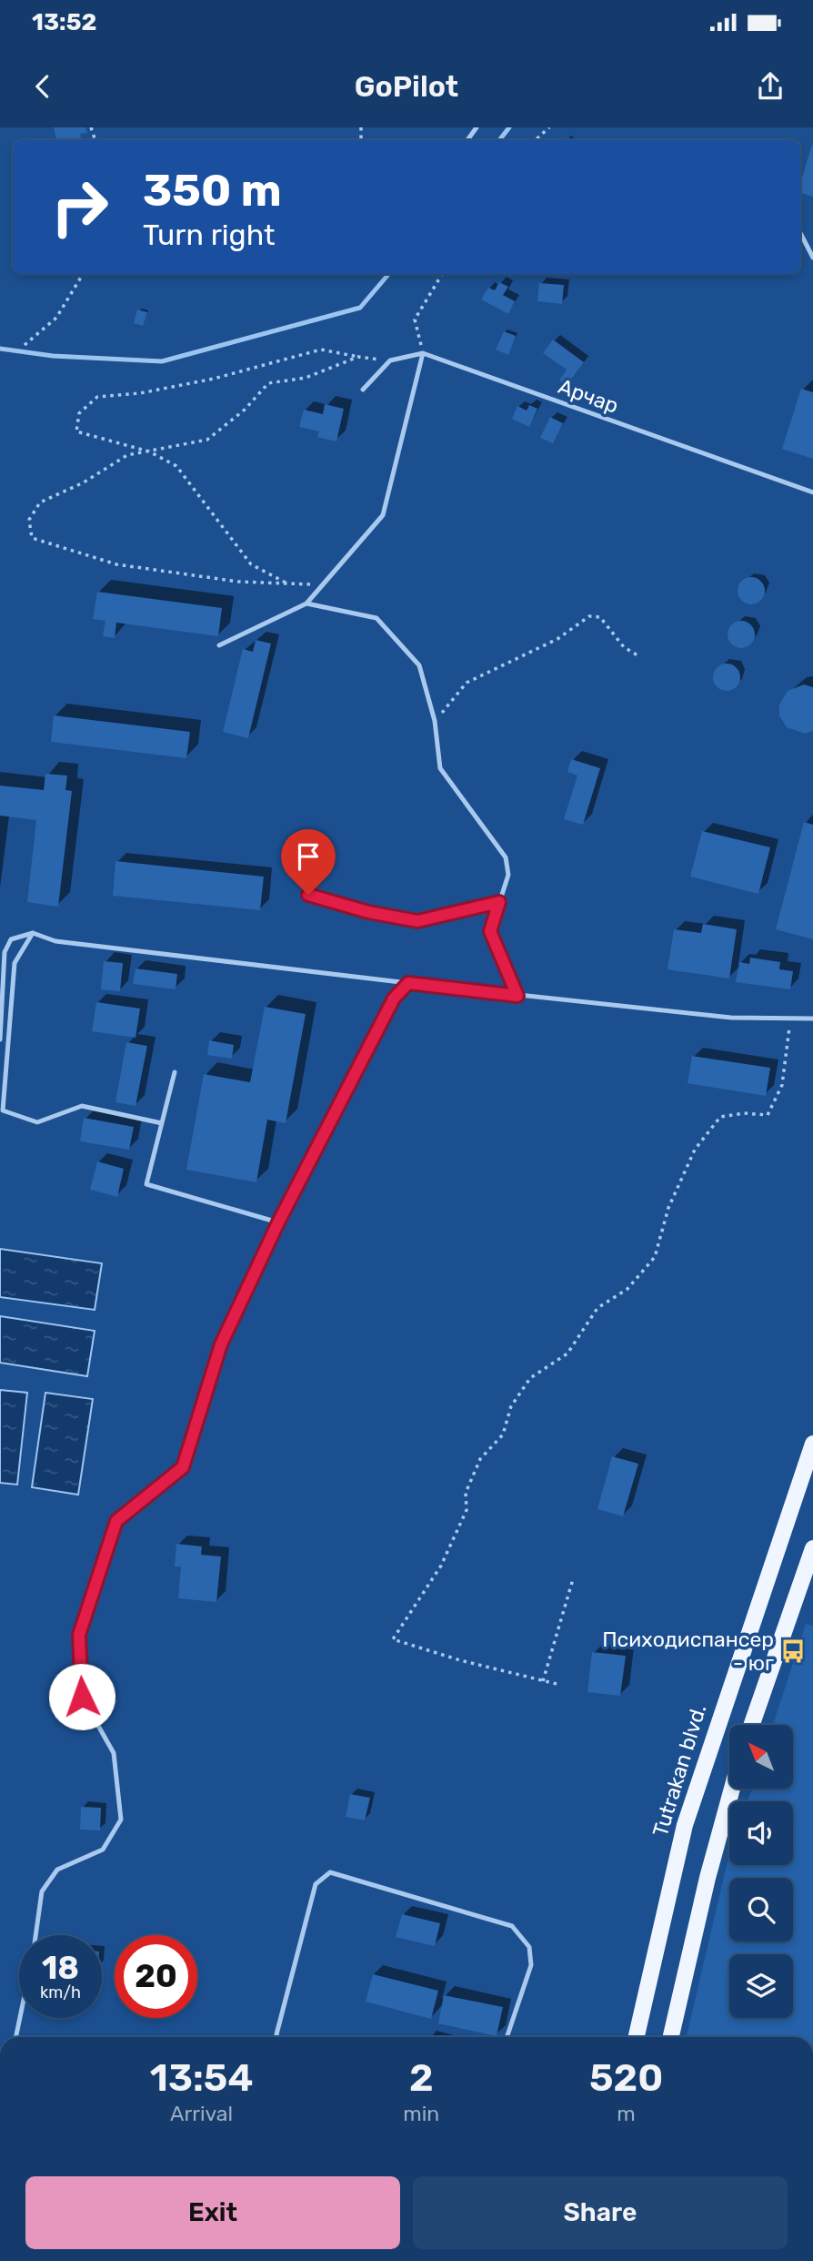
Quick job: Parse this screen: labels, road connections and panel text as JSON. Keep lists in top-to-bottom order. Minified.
{"streets":{"main road":["Tutrakan blvd."],"lane":["Арчар"]},"places":{"bus stop":["Психодиспансер - юг"]},"north":"top left","page":{"status":"13:52","header":"GoPilot","turn":["350 m","Turn right"],"speed":"18 km/h","limit":"20","eta":["13:54","Arrival","2","min","520","m"],"buttons":["Exit","Share"]}}
